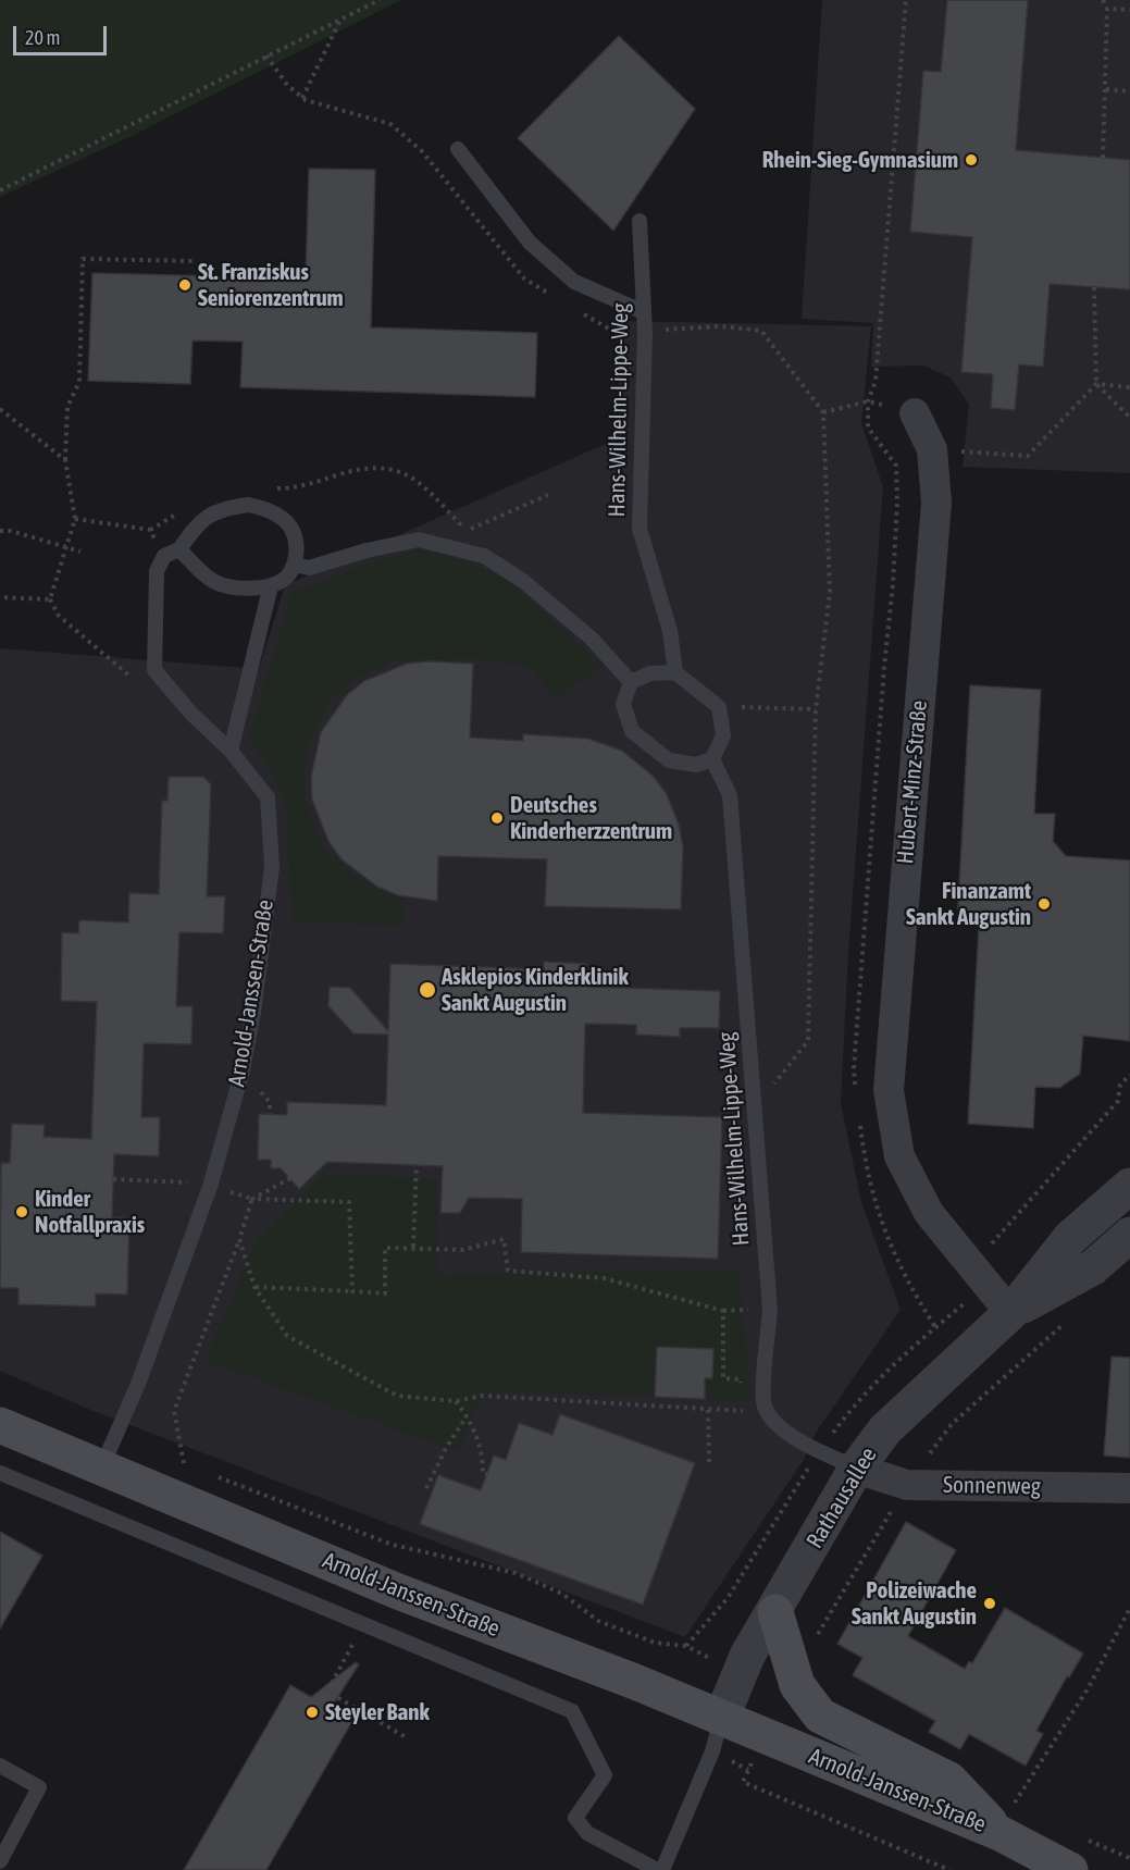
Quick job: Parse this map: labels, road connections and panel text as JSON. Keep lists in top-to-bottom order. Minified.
{"streets":{"main road":["Arnold-Janssen-Straße"],"street":["Hubert-Minz-Straße","Sonnenweg","Rathausallee"],"lane":["Hans-Wilhelm-Lippe-Weg"]},"crossings":[["Hans-Wilhelm-Lippe-Weg","Sonnenweg"],["Hans-Wilhelm-Lippe-Weg","Rathausallee"],["Hubert-Minz-Straße","Rathausallee"],["Arnold-Janssen-Straße","Rathausallee"],["Sonnenweg","Rathausallee"]],"places":["Rhein-Sieg-Gymnasium","St. Franziskus Seniorenzentrum","Deutsches Kinderherzzentrum","Finanzamt Sankt Augustin","Asklepios Kinderklinik Sankt Augustin","Kinder Notfallpraxis","Polizeiwache Sankt Augustin","Steyler Bank"],"scale_bar":"20 m"}
